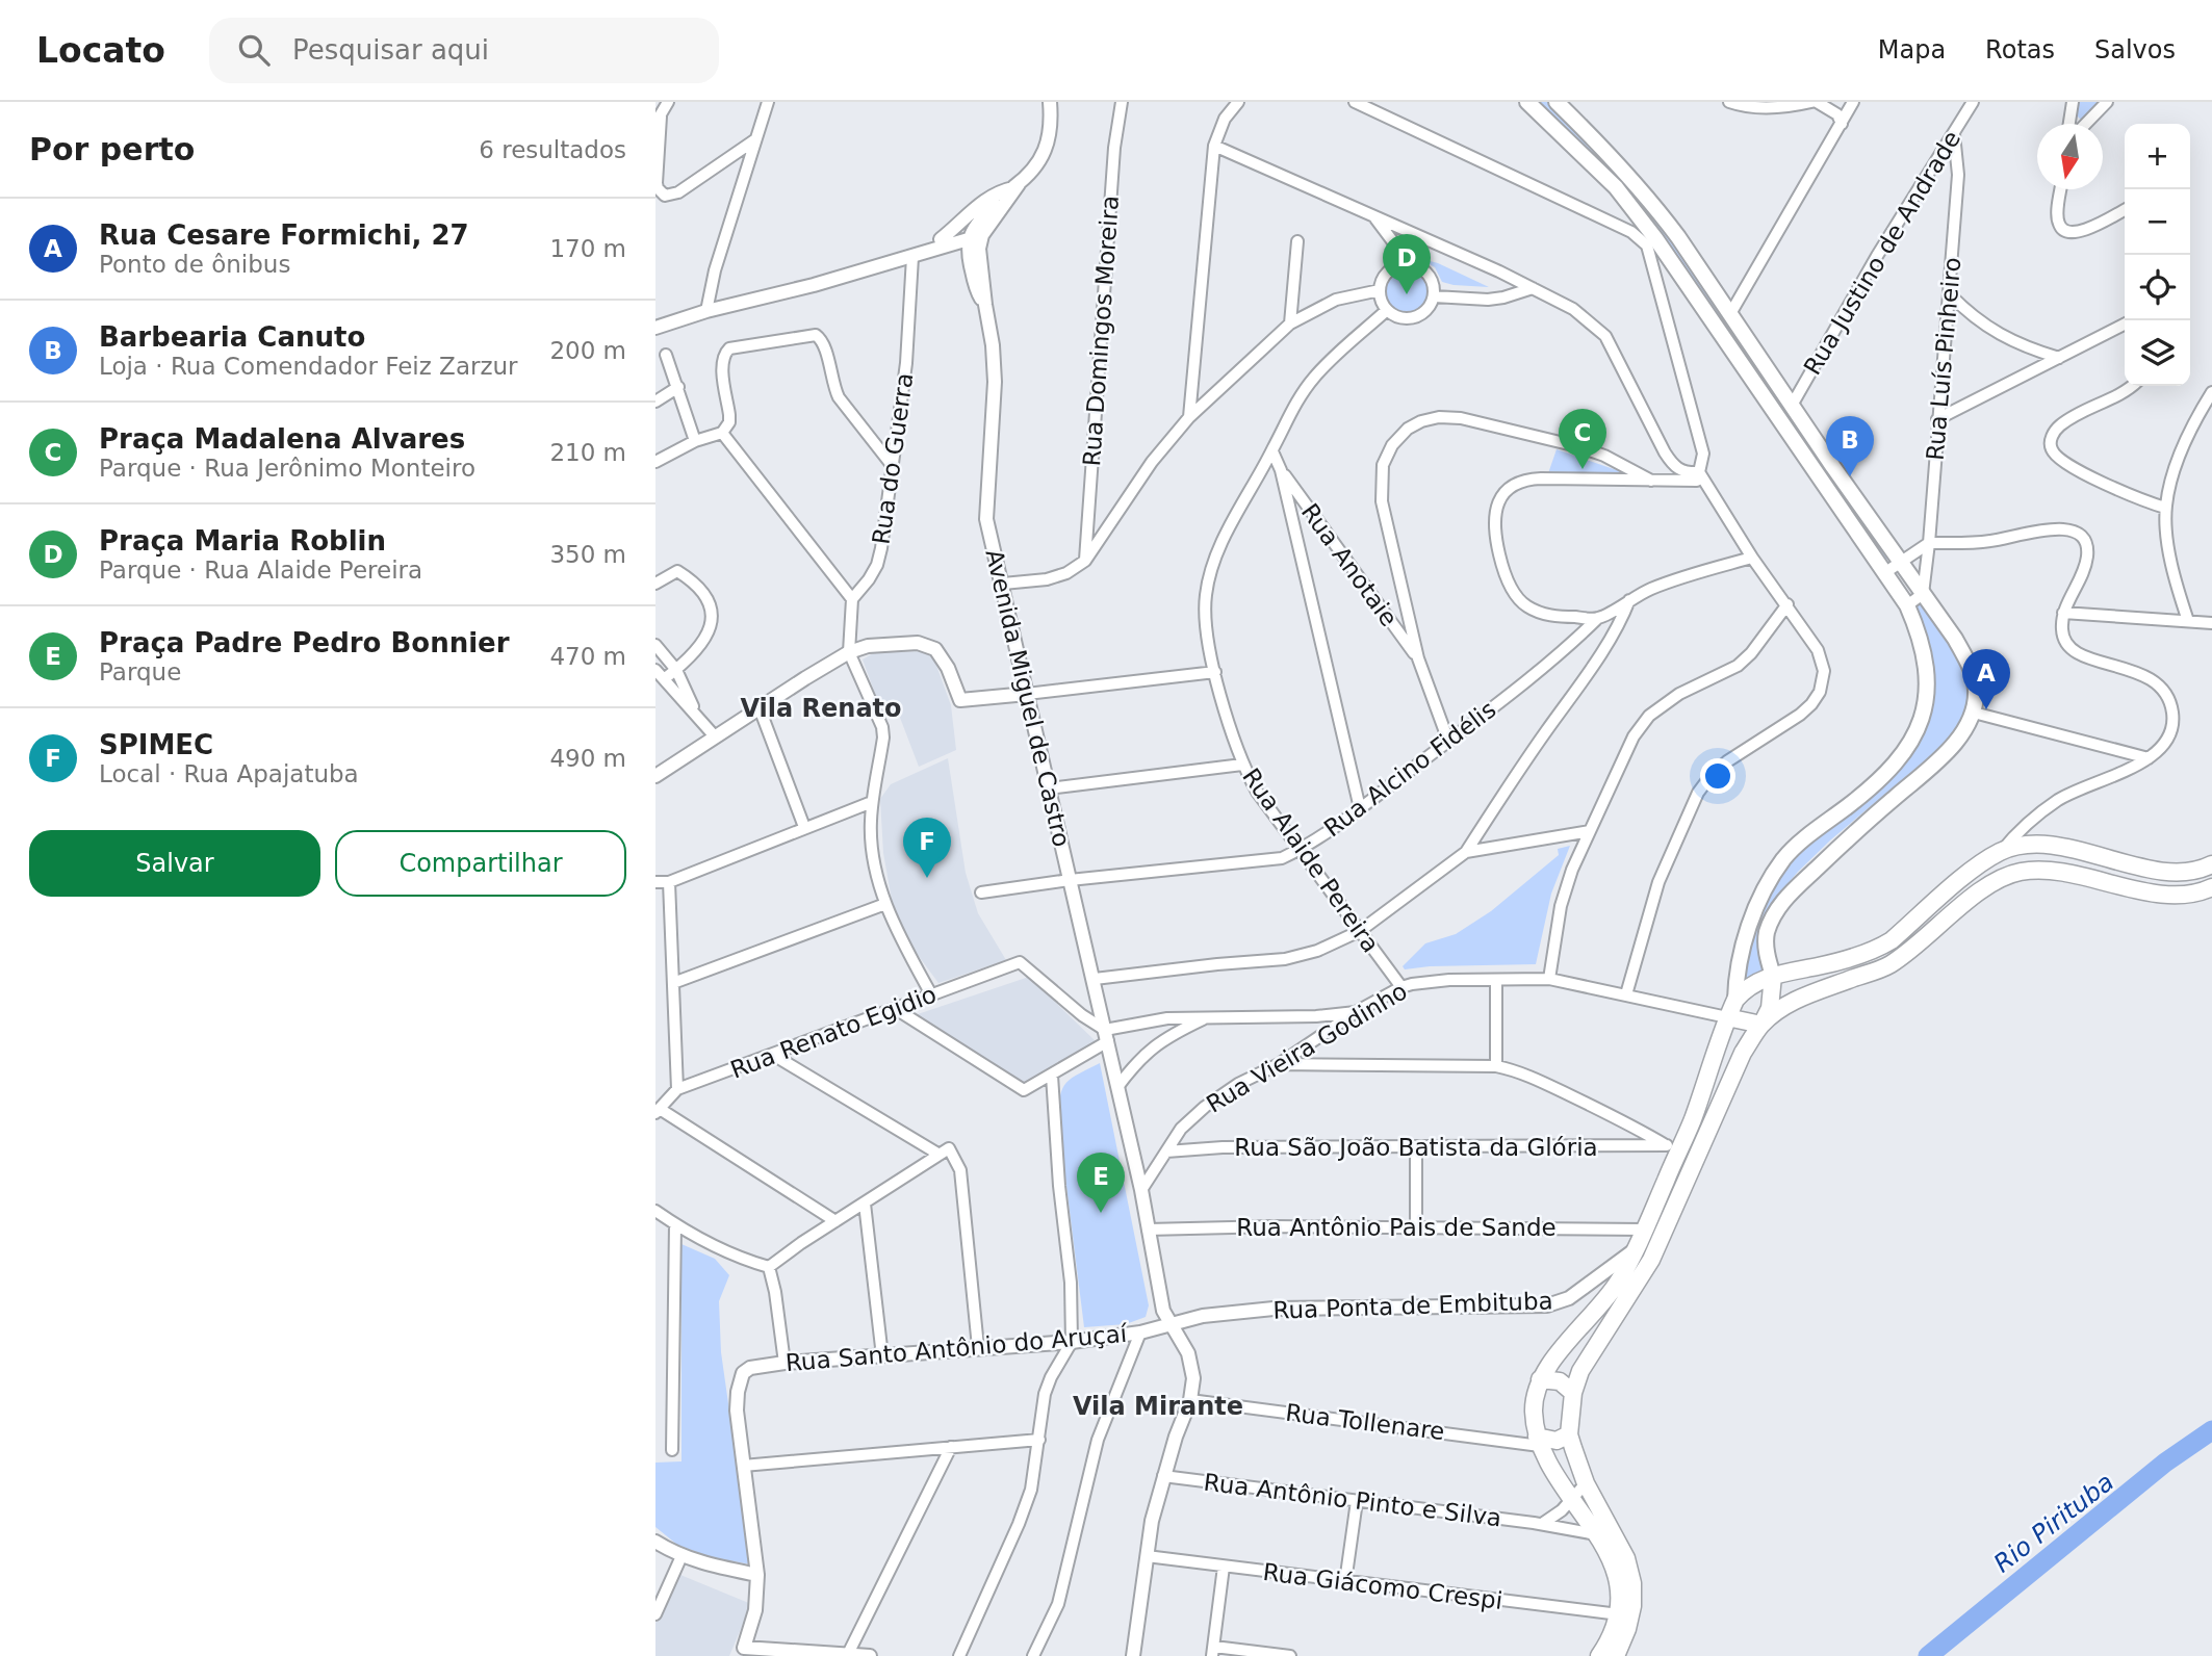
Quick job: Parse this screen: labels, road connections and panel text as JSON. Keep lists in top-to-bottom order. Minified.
{"streets":{"street":["Rua Justino de Andrade","Rua Domingos Moreira","Rua Luís Pinheiro","Rua do Guerra","Rua Anotaie","Avenida Miguel de Castro","Rua Alcino Fidélis","Rua Alaide Pereira","Rua Renato Egidio","Rua Vieira Godinho","Rua São João Batista da Glória","Rua Antônio Pais de Sande","Rua Ponta de Embituba","Rua Santo Antônio do Aruçaí","Rua Tollenare","Rua Antônio Pinto e Silva","Rua Giácomo Crespi"]},"crossings":[["Rua Justino de Andrade","Rua Luís Pinheiro"],["Avenida Miguel de Castro","Rua Alcino Fidélis"],["Avenida Miguel de Castro","Rua Renato Egidio"],["Avenida Miguel de Castro","Rua Vieira Godinho"],["Avenida Miguel de Castro","Rua Antônio Pais de Sande"],["Avenida Miguel de Castro","Rua Ponta de Embituba"],["Avenida Miguel de Castro","Rua Santo Antônio do Aruçaí"],["Avenida Miguel de Castro","Rua Tollenare"],["Avenida Miguel de Castro","Rua Antônio Pinto e Silva"],["Avenida Miguel de Castro","Rua Giácomo Crespi"],["Rua Alcino Fidélis","Rua Alaide Pereira"],["Rua Alaide Pereira","Rua Vieira Godinho"],["Rua Vieira Godinho","Rua São João Batista da Glória"],["Rua Ponta de Embituba","Rua Santo Antônio do Aruçaí"]],"districts":["Vila Renato","Vila Mirante"],"water":["Rio Pirituba"],"north":"bottom","page":{"header":"Locato","search":"Pesquisar aqui","nav":["Mapa","Rotas","Salvos"],"heading":["Por perto","6 resultados"],"map_buttons":["+","−"],"list":[{"mark":"A","name":"Rua Cesare Formichi, 27","note":"Ponto de ônibus","value":"170 m"},{"mark":"B","name":"Barbearia Canuto","note":"Loja · Rua Comendador Feiz Zarzur","value":"200 m"},{"mark":"C","name":"Praça Madalena Alvares","note":"Parque · Rua Jerônimo Monteiro","value":"210 m"},{"mark":"D","name":"Praça Maria Roblin","note":"Parque · Rua Alaide Pereira","value":"350 m"},{"mark":"E","name":"Praça Padre Pedro Bonnier","note":"Parque","value":"470 m"},{"mark":"F","name":"SPIMEC","note":"Local · Rua Apajatuba","value":"490 m"}],"pins":["D","C","B","A","F","E"],"buttons":["Salvar","Compartilhar"]}}
